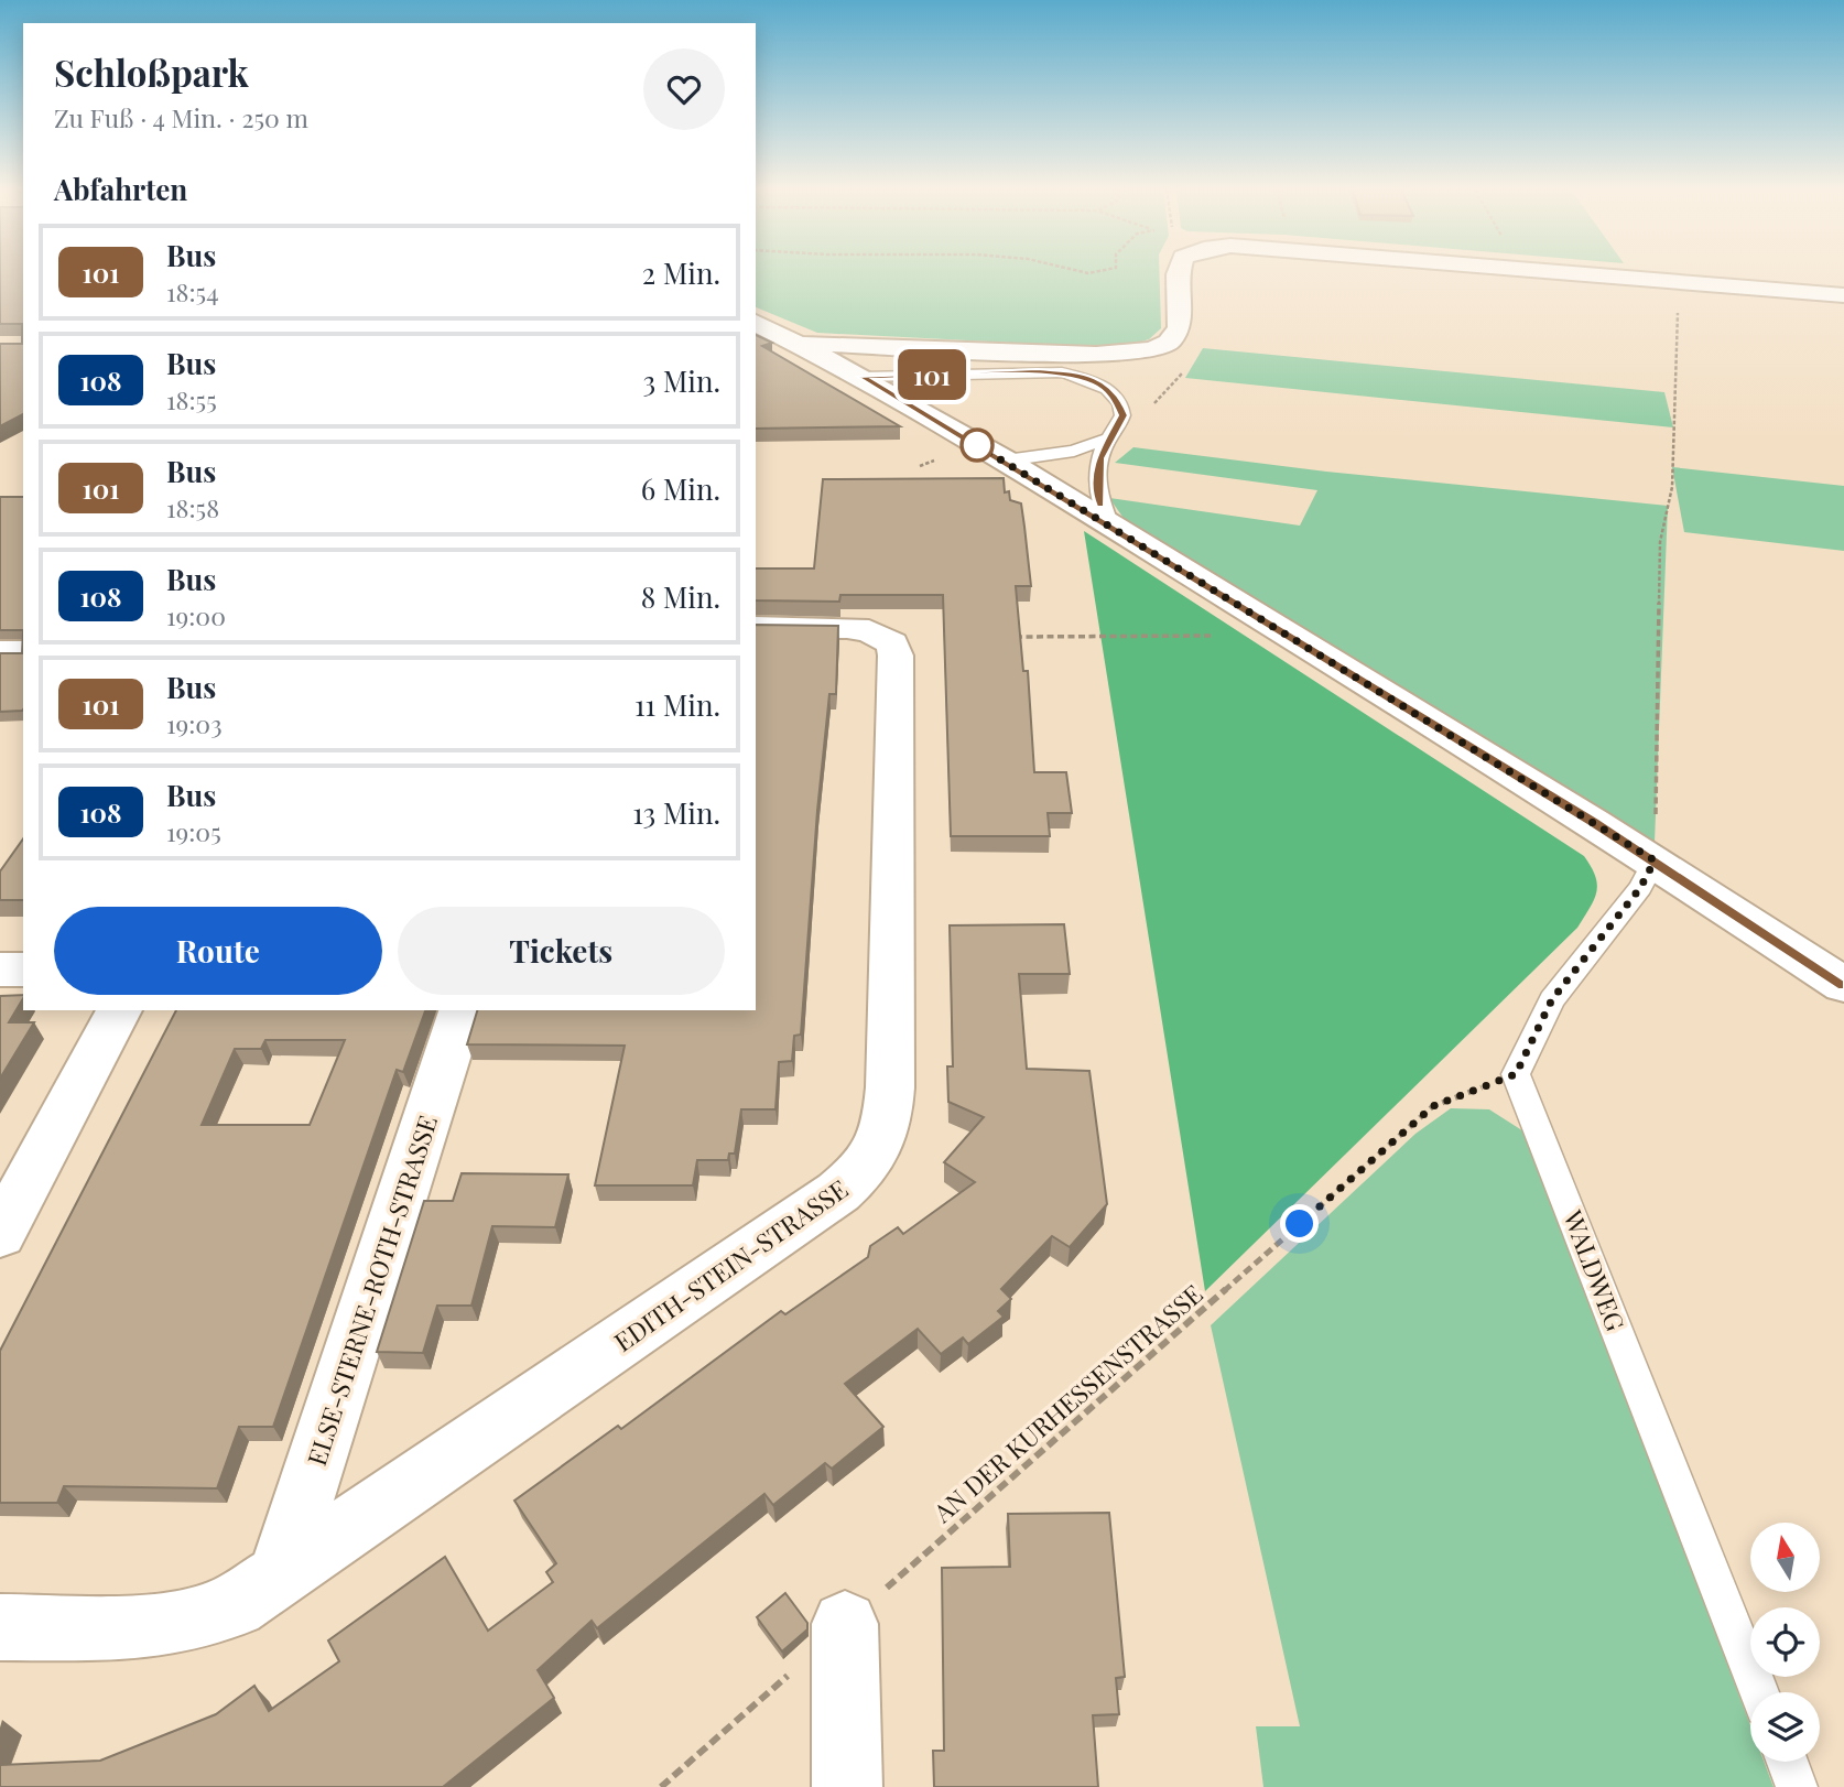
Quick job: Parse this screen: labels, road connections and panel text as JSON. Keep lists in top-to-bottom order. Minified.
{"streets":{"street":["EDITH-STEIN-STRASSE","ELSE-STERNE-ROTH-STRASSE"],"lane":["WALDWEG"],"path":["AN DER KURHESSENSTRASSE"]},"crossings":[["EDITH-STEIN-STRASSE","ELSE-STERNE-ROTH-STRASSE"],["WALDWEG","AN DER KURHESSENSTRASSE"]],"lines":["bus line 101"],"north":"top","page":{"on_map":"101","heading":[["Schloßpark","Zu Fuß · 4 Min. · 250 m"],"Abfahrten"],"list":[{"mark":"101","name":"Bus","note":"18:54","value":"2 Min."},{"mark":"108","name":"Bus","note":"18:55","value":"3 Min."},{"mark":"101","name":"Bus","note":"18:58","value":"6 Min."},{"mark":"108","name":"Bus","note":"19:00","value":"8 Min."},{"mark":"101","name":"Bus","note":"19:03","value":"11 Min."},{"mark":"108","name":"Bus","note":"19:05","value":"13 Min."}],"buttons":["Route","Tickets"]}}
